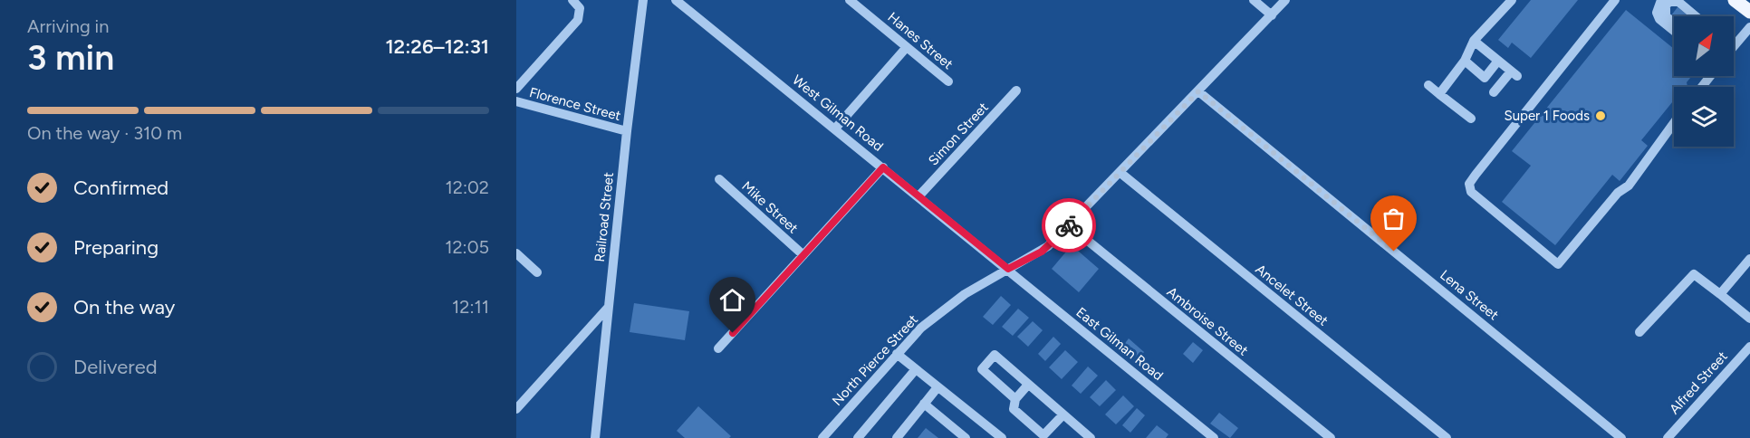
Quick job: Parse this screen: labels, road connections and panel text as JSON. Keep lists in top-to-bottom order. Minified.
{"streets":{"street":["Hanes Street","Florence Street","West Gilman Road","Simon Street","Mike Street","Railroad Street","Ancelet Street","Lena Street","Ambroise Street","East Gilman Road","North Pierce Street","Alfred Street"]},"crossings":[["Florence Street","Railroad Street"],["West Gilman Road","Simon Street"],["West Gilman Road","East Gilman Road"],["West Gilman Road","North Pierce Street"],["Ancelet Street","North Pierce Street"],["Lena Street","North Pierce Street"],["Ambroise Street","North Pierce Street"],["East Gilman Road","North Pierce Street"]],"places":["Super 1 Foods"],"north":"top right","page":{"heading":["3 min","Arriving in","12:26–12:31"],"bar":"On the way · 310 m","list":[["Confirmed","12:02"],["Preparing","12:05"],["On the way","12:11"],"Delivered"]}}
